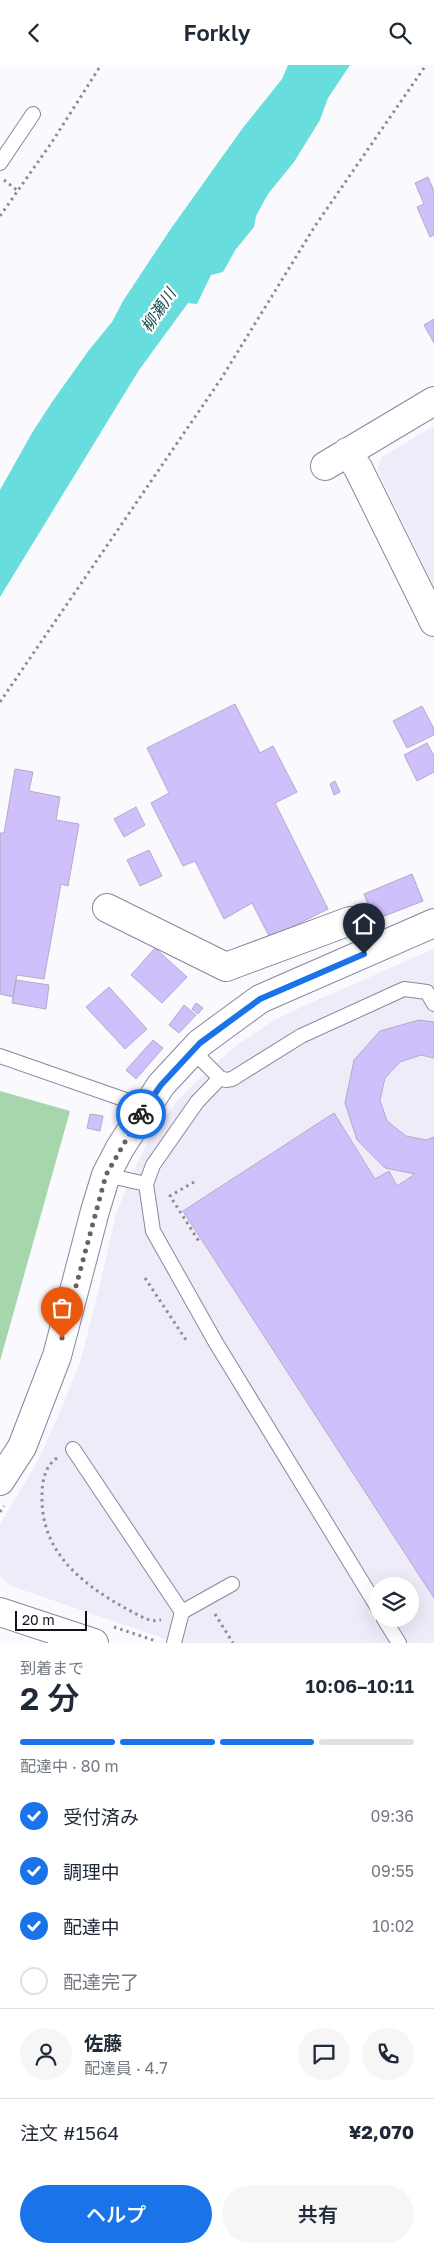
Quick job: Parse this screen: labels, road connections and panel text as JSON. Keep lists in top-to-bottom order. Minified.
{"water":["柳瀬川"],"scale_bar":"20 m","page":{"header":"Forkly","scale":"20 m","heading":["2 分","到着まで","10:06–10:11"],"panel":["佐藤","配達員 · 4.7","注文 #1564","¥2,070"],"bar":"配達中 · 80 m","list":[["受付済み","09:36"],["調理中","09:55"],["配達中","10:02"],"配達完了"],"buttons":["ヘルプ","共有"]}}
